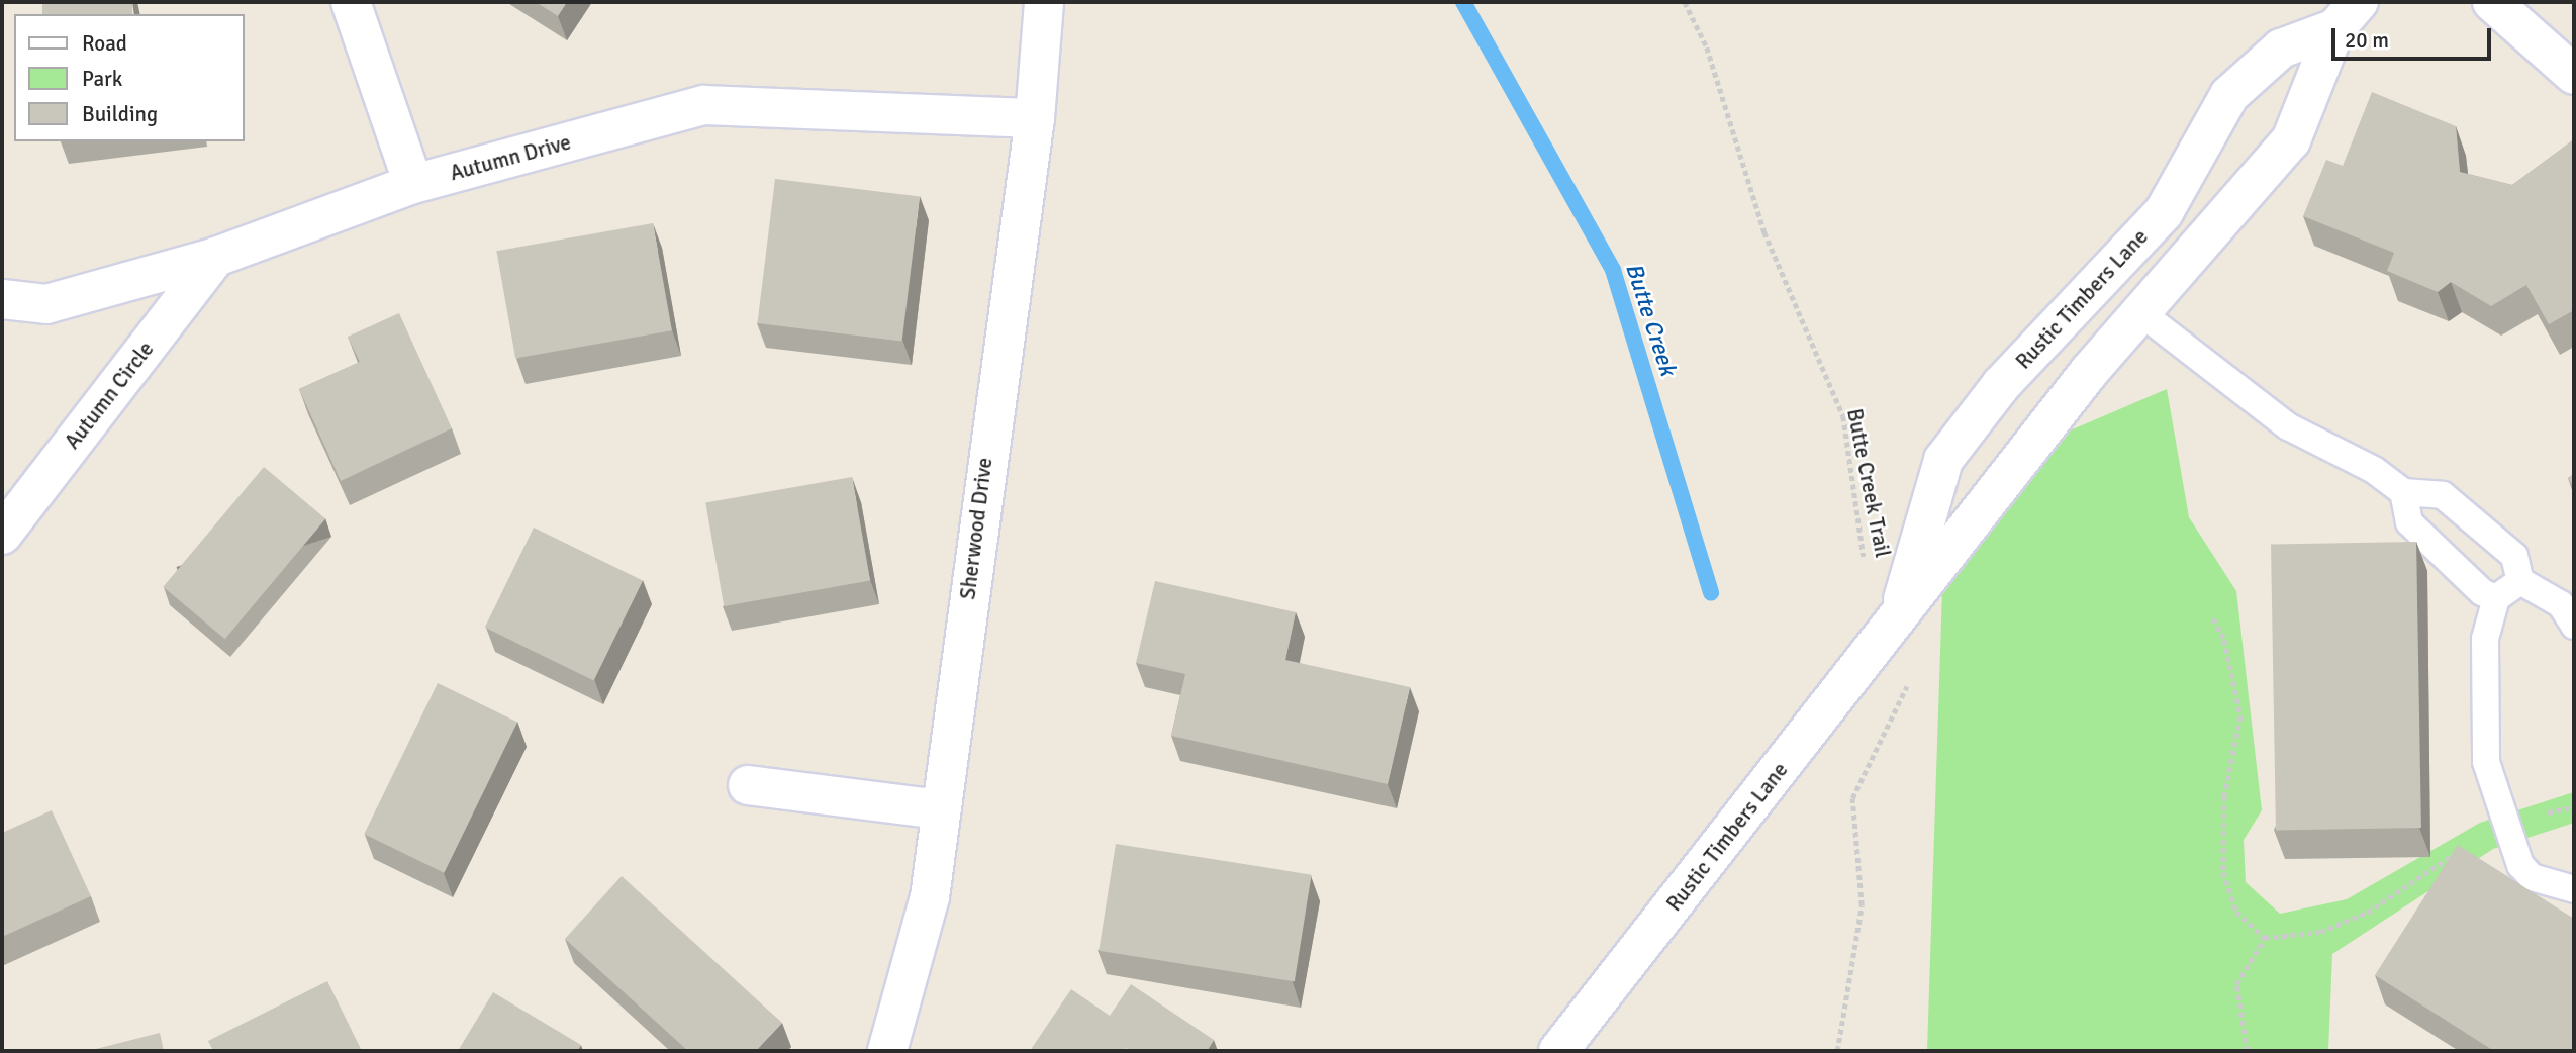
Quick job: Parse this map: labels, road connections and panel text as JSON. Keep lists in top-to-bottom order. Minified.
{"streets":{"street":["Autumn Drive","Rustic Timbers Lane","Autumn Circle","Sherwood Drive"],"path":["Butte Creek Trail"]},"crossings":[["Autumn Drive","Autumn Circle"],["Autumn Drive","Sherwood Drive"],["Rustic Timbers Lane","Butte Creek Trail"]],"water":["Butte Creek"],"legend":["Road","Park","Building"],"scale_bar":"20 m"}
